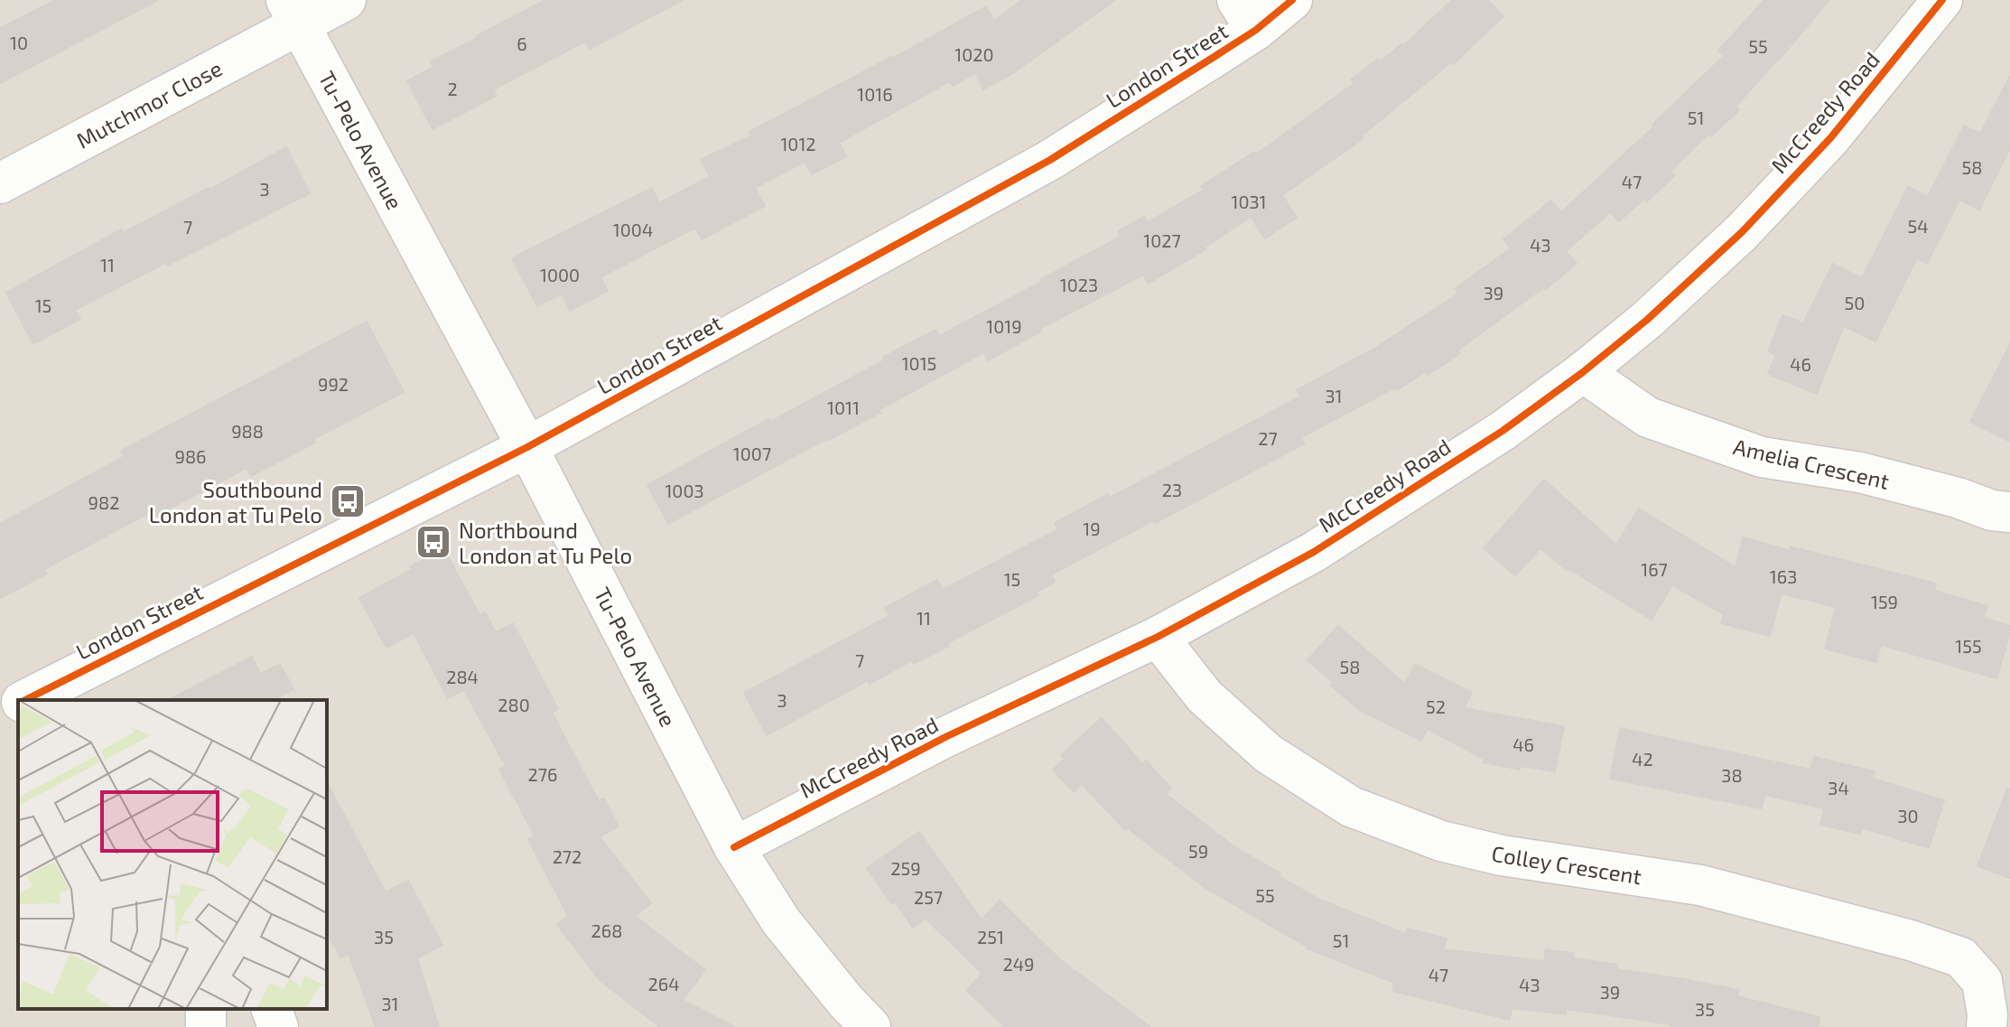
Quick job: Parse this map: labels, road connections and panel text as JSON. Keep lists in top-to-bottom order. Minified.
{"streets":{"street":["London Street","Mutchmor Close","McCreedy Road","Tu-Pelo Avenue","Amelia Crescent","Colley Crescent"]},"crossings":[["London Street","Tu-Pelo Avenue"],["Mutchmor Close","Tu-Pelo Avenue"],["McCreedy Road","Tu-Pelo Avenue"],["McCreedy Road","Amelia Crescent"],["McCreedy Road","Colley Crescent"]],"places":{"bus stop":["Southbound London at Tu Pelo","Northbound London at Tu Pelo"]},"house_numbers":["10","6","55","1020","2","1016","51","1012","58","47","3","1031","54","7","1004","1027","43","11","1000","1023","39","50","15","1019","1015","46","992","31","1011","988","27","1007","986","23","1003","982","19","167","163","15","159","11","155","7","58","284","3","280","52","46","42","276","38","34","30","59","272","259","55","257","268","35","251","51","249","47","264","43","39","31","35"]}
